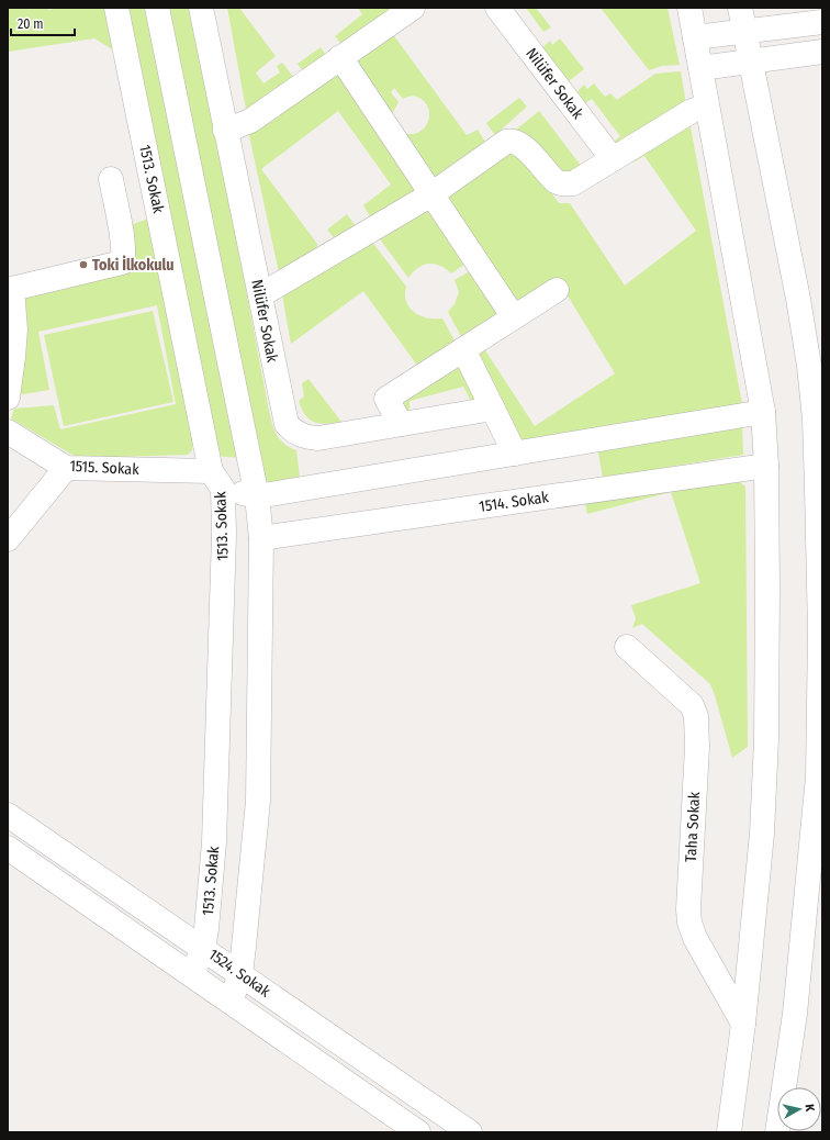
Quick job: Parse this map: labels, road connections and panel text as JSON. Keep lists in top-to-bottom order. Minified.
{"streets":{"street":["Nilüfer Sokak","1513. Sokak","1515. Sokak","1514. Sokak","Taha Sokak","1524. Sokak"]},"crossings":[["1513. Sokak","1515. Sokak"],["1513. Sokak","1524. Sokak"]],"places":["Toki İlkokulu"],"scale_bar":"20 m","north":"right"}
